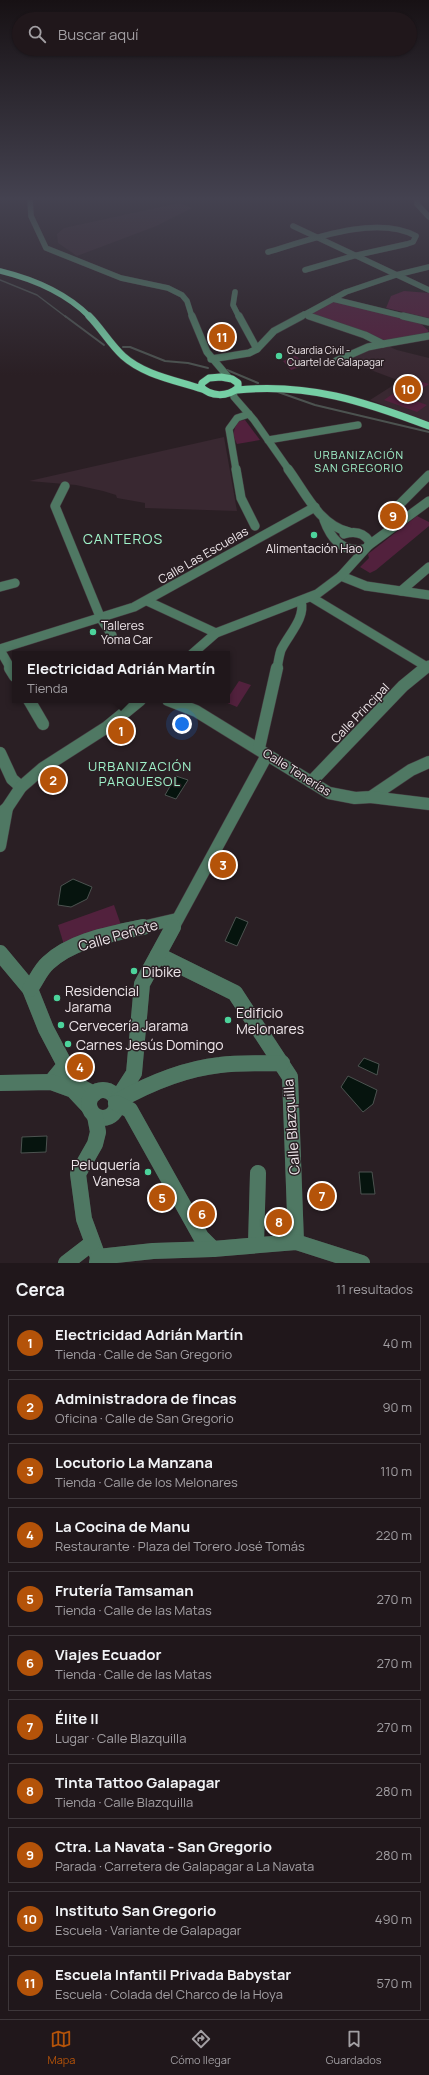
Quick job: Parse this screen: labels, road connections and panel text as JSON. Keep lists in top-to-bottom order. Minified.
{"streets":{"street":["Calle Las Escuelas","Calle Principal","Calle Tenerías","Calle Peñote","Calle Blazquilla"]},"crossings":[["Calle Principal","Calle Tenerías"]],"districts":["URBANIZACIÓN SAN GREGORIO","CANTEROS","URBANIZACIÓN PARQUESOL"],"places":["Guardia Civil - Cuartel de Galapagar","Alimentación Hao","Talleres Yoma Car","Dibike","Residencial Jarama","Edificio Melonares","Cervecería Jarama","Carnes Jesús Domingo","Peluquería Vanesa"],"page":{"search":"Buscar aquí","pins":["11","10","9","1","2","3","4","7","5","6","8"],"popup":["Electricidad Adrián Martín","Tienda"],"heading":["Cerca","11 resultados"],"list":[{"mark":"1","name":"Electricidad Adrián Martín","note":"Tienda · Calle de San Gregorio","value":"40 m"},{"mark":"2","name":"Administradora de fincas","note":"Oficina · Calle de San Gregorio","value":"90 m"},{"mark":"3","name":"Locutorio La Manzana","note":"Tienda · Calle de los Melonares","value":"110 m"},{"mark":"4","name":"La Cocina de Manu","note":"Restaurante · Plaza del Torero José Tomás","value":"220 m"},{"mark":"5","name":"Frutería Tamsaman","note":"Tienda · Calle de las Matas","value":"270 m"},{"mark":"6","name":"Viajes Ecuador","note":"Tienda · Calle de las Matas","value":"270 m"},{"mark":"7","name":"Élite II","note":"Lugar · Calle Blazquilla","value":"270 m"},{"mark":"8","name":"Tinta Tattoo Galapagar","note":"Tienda · Calle Blazquilla","value":"280 m"},{"mark":"9","name":"Ctra. La Navata - San Gregorio","note":"Parada · Carretera de Galapagar a La Navata","value":"280 m"},{"mark":"10","name":"Instituto San Gregorio","note":"Escuela · Variante de Galapagar","value":"490 m"},{"mark":"11","name":"Escuela Infantil Privada Babystar","note":"Escuela · Colada del Charco de la Hoya","value":"570 m"}],"nav":["Mapa","Cómo llegar","Guardados"]}}
